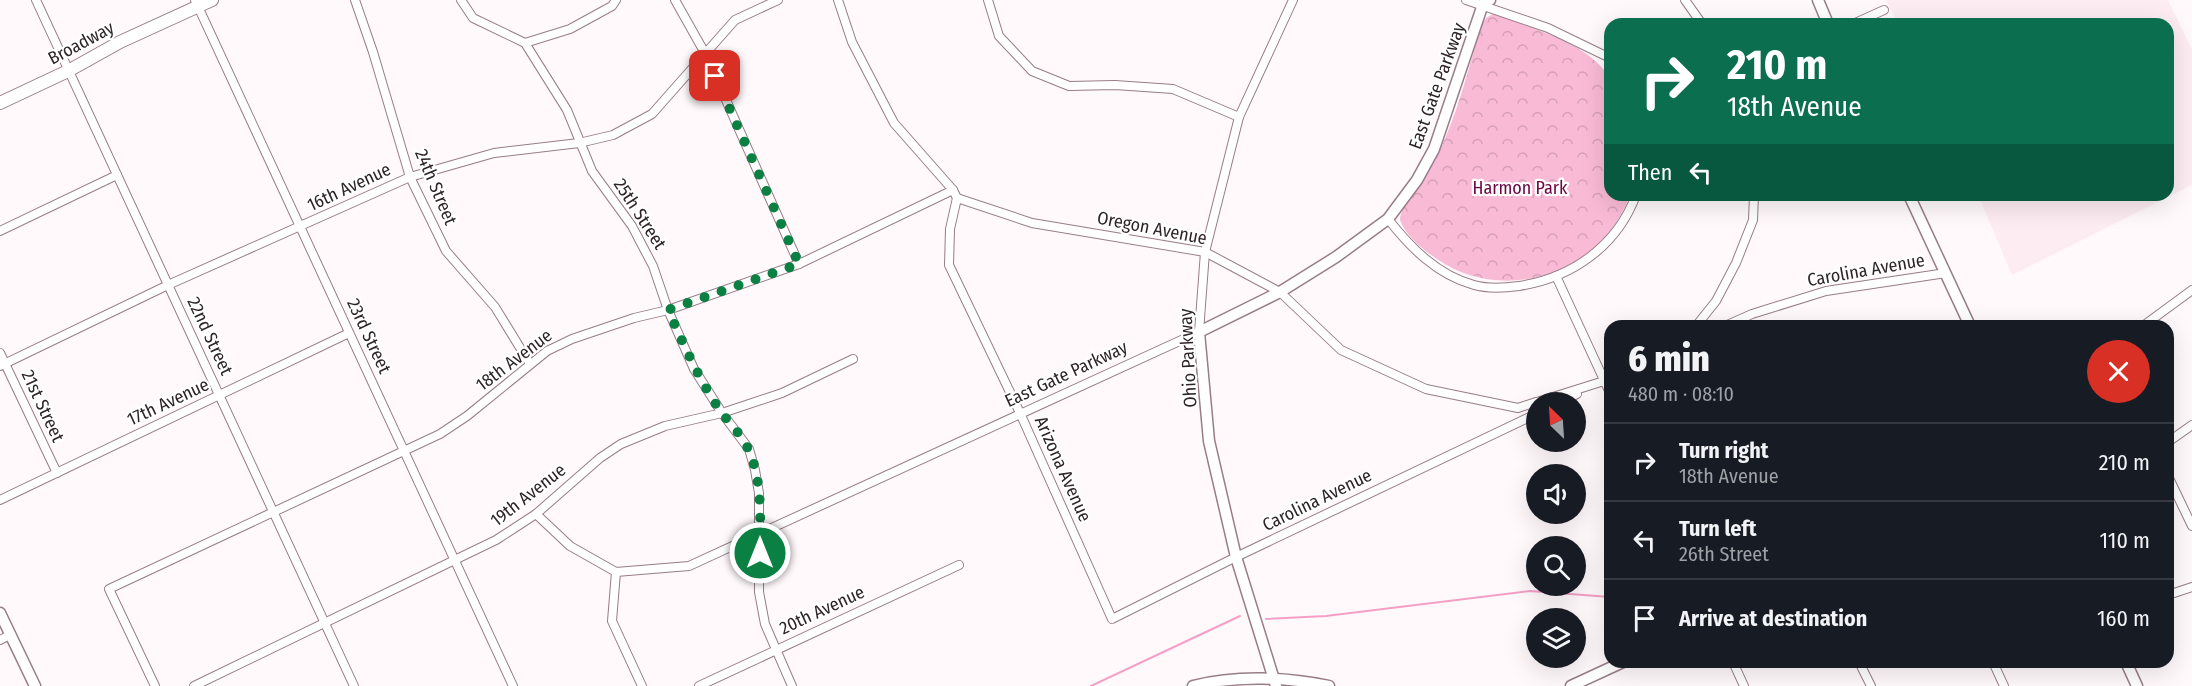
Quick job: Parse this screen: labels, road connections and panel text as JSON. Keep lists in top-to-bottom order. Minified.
{"streets":{"main road":["Broadway"],"street":["East Gate Parkway","16th Avenue","24th Street","25th Street","Oregon Avenue","Carolina Avenue","22nd Street","23rd Street","Ohio Parkway","18th Avenue","17th Avenue","21st Street","Arizona Avenue","19th Avenue","20th Avenue"]},"crossings":[["Broadway","22nd Street"],["Broadway","23rd Street"],["East Gate Parkway","25th Street"],["East Gate Parkway","Oregon Avenue"],["East Gate Parkway","Ohio Parkway"],["East Gate Parkway","Arizona Avenue"],["16th Avenue","24th Street"],["16th Avenue","25th Street"],["16th Avenue","22nd Street"],["16th Avenue","23rd Street"],["16th Avenue","21st Street"],["24th Street","18th Avenue"],["25th Street","18th Avenue"],["25th Street","19th Avenue"],["25th Street","20th Avenue"],["Oregon Avenue","Ohio Parkway"],["Oregon Avenue","18th Avenue"],["Oregon Avenue","Arizona Avenue"],["Carolina Avenue","Ohio Parkway"],["Carolina Avenue","Arizona Avenue"],["22nd Street","18th Avenue"],["22nd Street","17th Avenue"],["22nd Street","19th Avenue"],["23rd Street","18th Avenue"],["23rd Street","17th Avenue"],["23rd Street","19th Avenue"],["18th Avenue","Arizona Avenue"],["17th Avenue","21st Street"]],"parks":["Harmon Park"],"north":"top left","page":{"turn":["210 m","18th Avenue"],"then":"Then","heading":["6 min","480 m · 08:10"],"list":[{"name":"Turn right","note":"18th Avenue","value":"210 m"},{"name":"Turn left","note":"26th Street","value":"110 m"},{"name":"Arrive at destination","value":"160 m"}]}}
